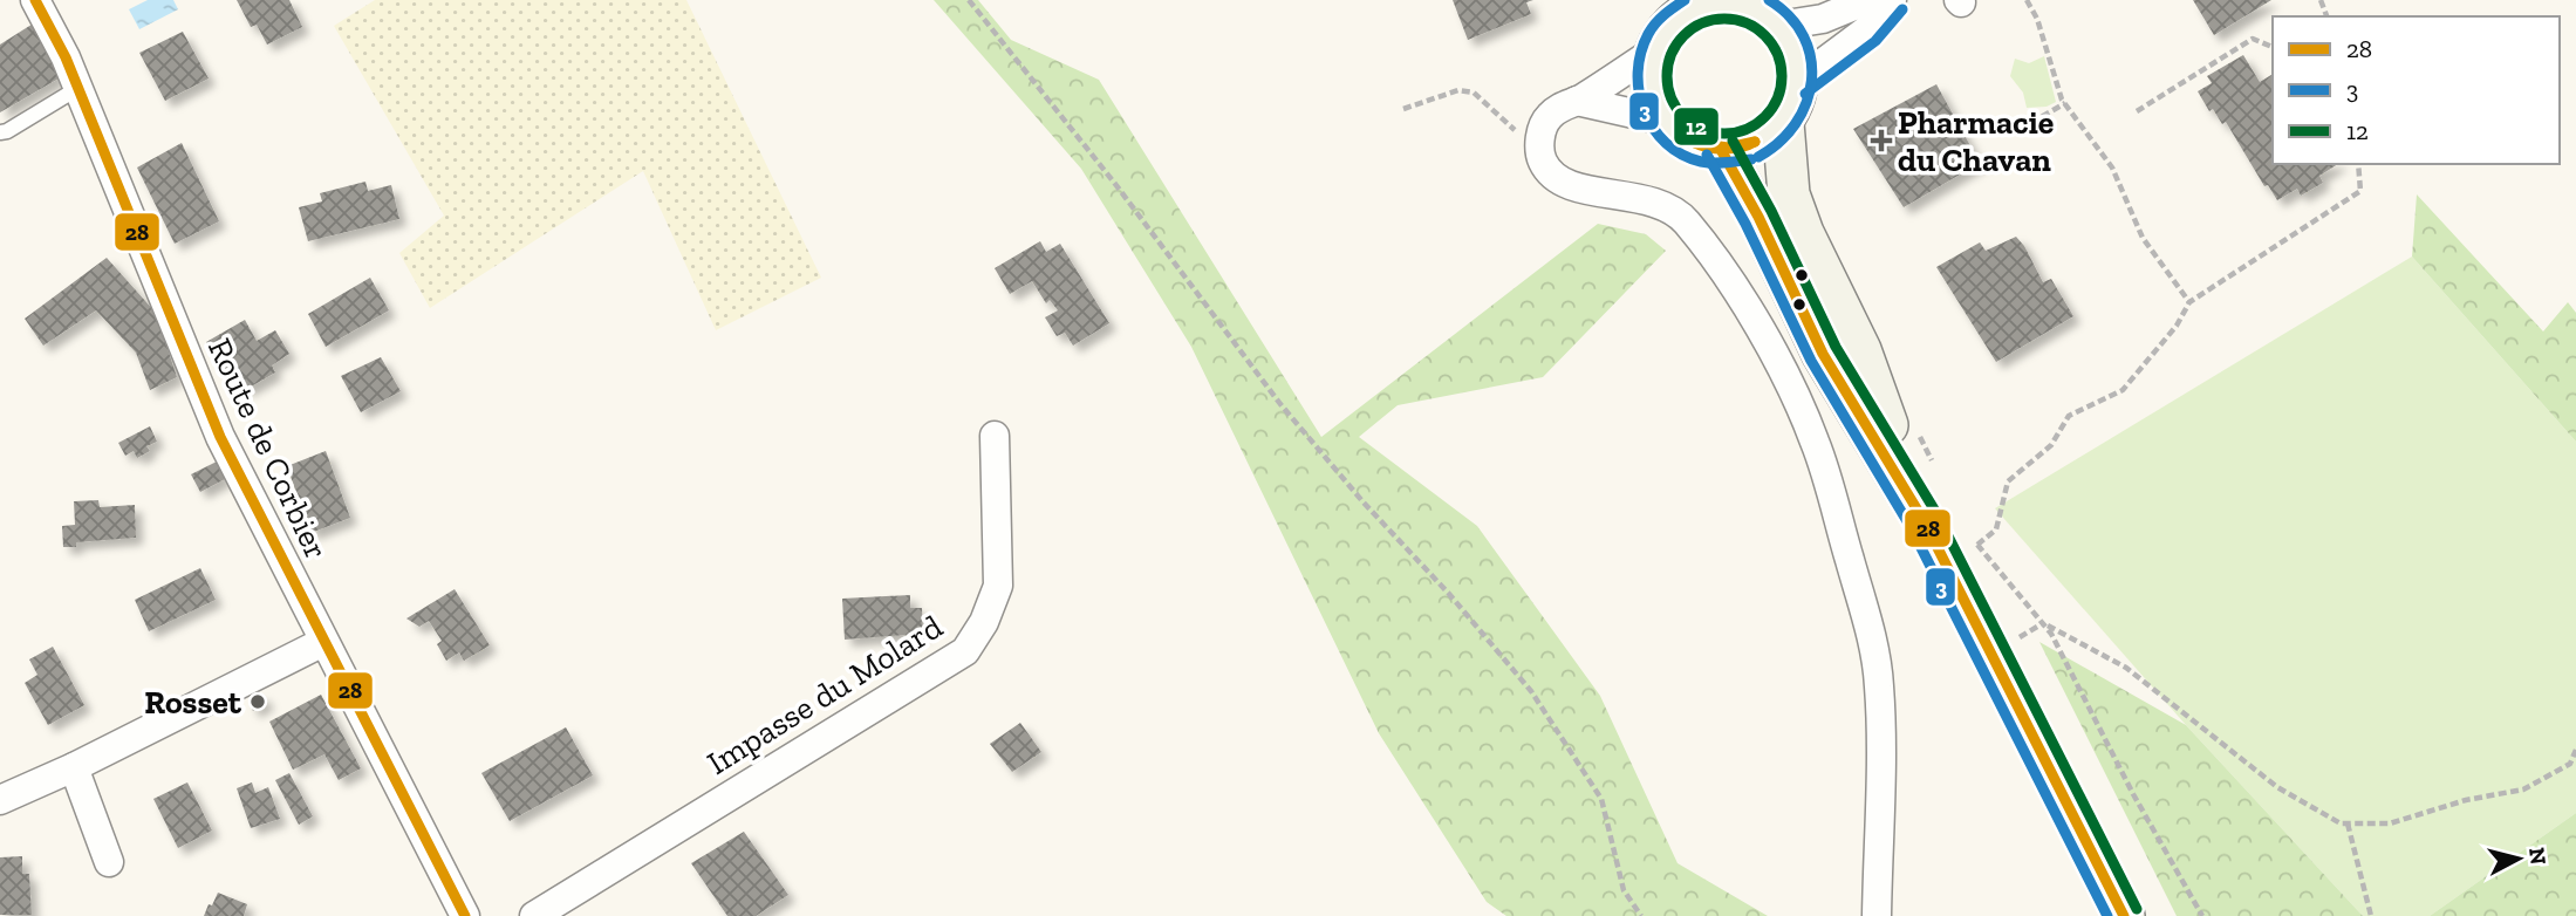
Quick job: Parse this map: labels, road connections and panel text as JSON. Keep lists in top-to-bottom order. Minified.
{"streets":{"street":["Route de Corbier","Impasse du Molard"]},"places":{"health":["Pharmacie du Chavan"],"other":["Rosset"]},"lines":["transit line 28","transit line 3","transit line 12"],"legend":["28","3","12"],"north":"right"}
